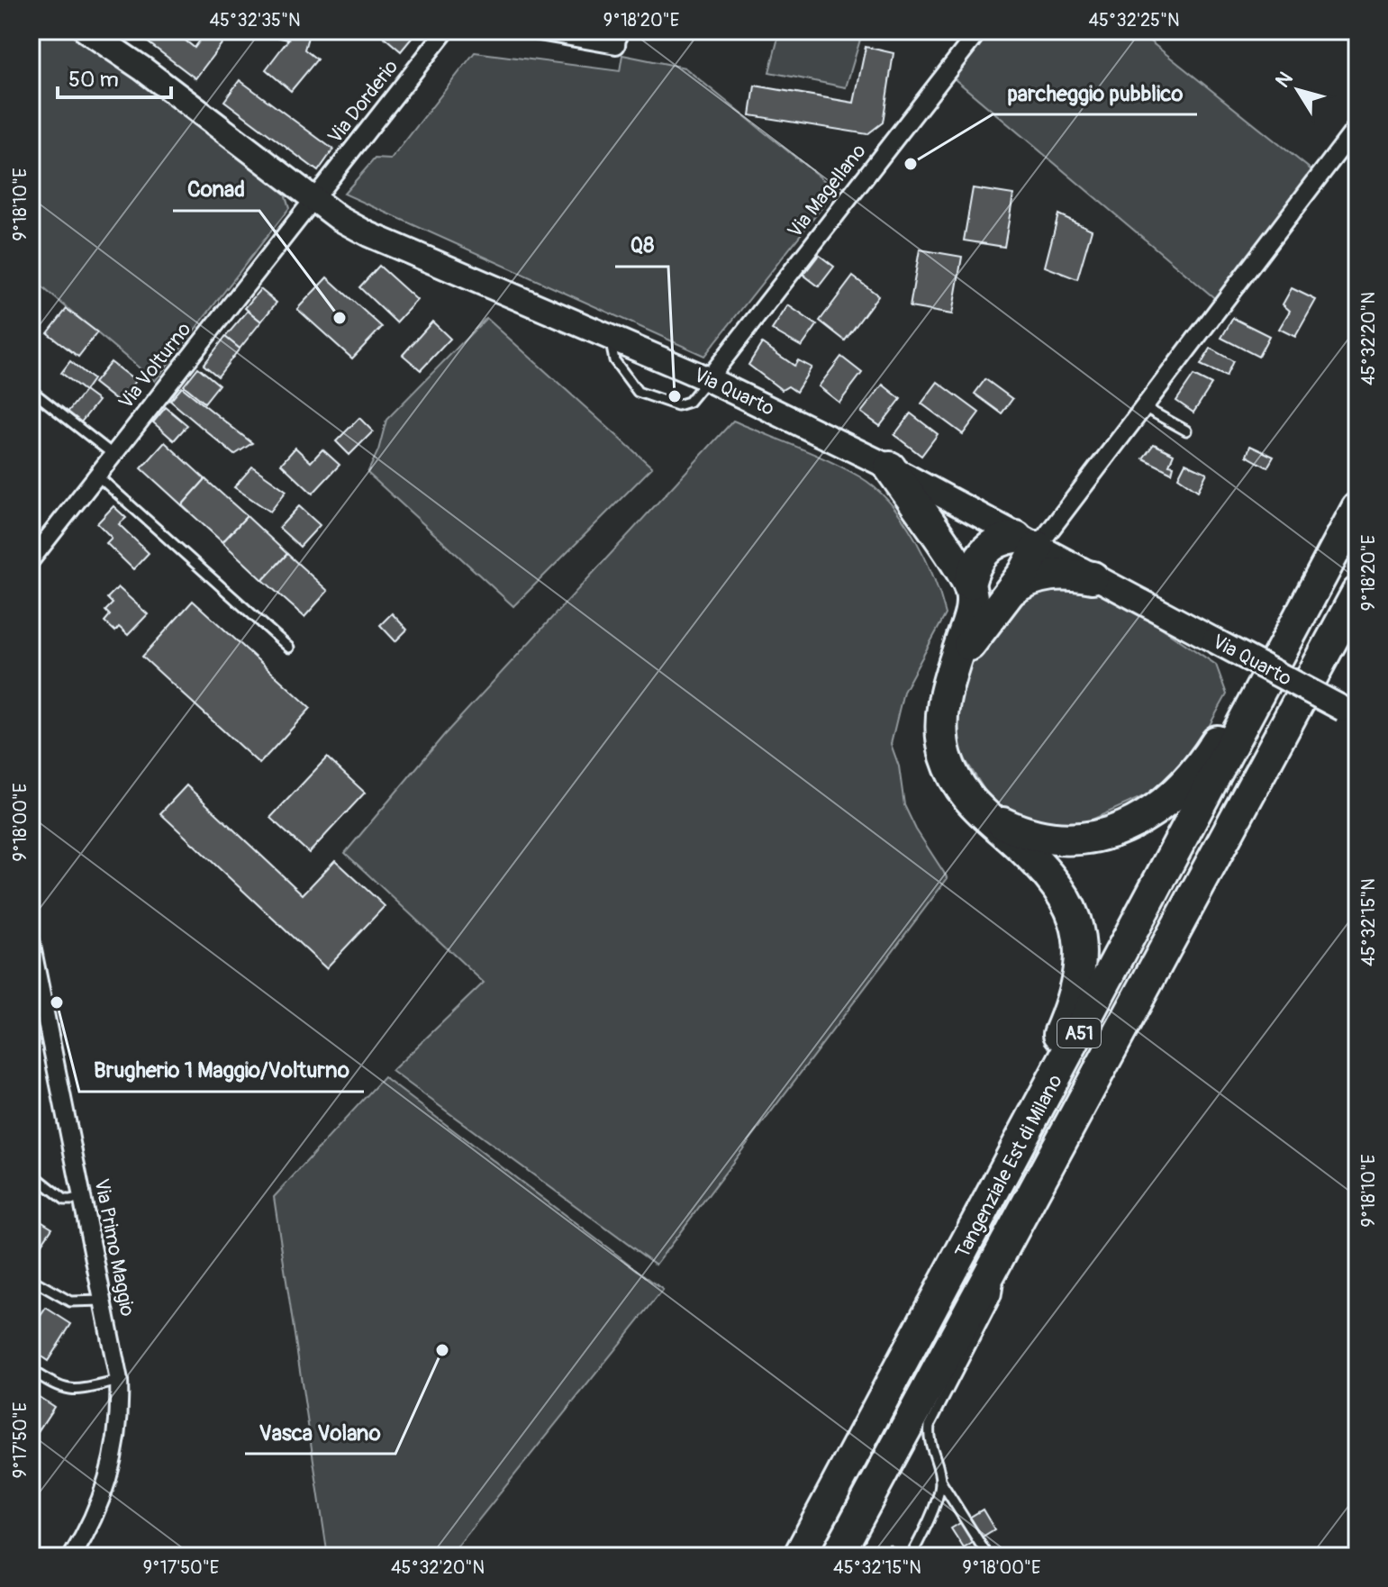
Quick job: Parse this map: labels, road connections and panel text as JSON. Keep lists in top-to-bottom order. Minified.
{"streets":{"highway":["A51","Tangenziale Est di Milano"],"street":["Via Dorderio","Via Magellano","Via Volturno","Via Quarto","Via Primo Maggio"]},"crossings":[["Via Dorderio","Via Volturno"],["Via Dorderio","Via Quarto"],["Via Magellano","Via Quarto"],["Via Volturno","Via Quarto"]],"places":["parcheggio pubblico","Conad","Q8","Brugherio 1 Maggio/Volturno","Vasca Volano"],"scale_bar":"50 m","north":"top left","coordinates":["45°32'35\"N","9°18'20\"E","45°32'25\"N","9°18'10\"E","45°32'20\"N","9°18'00\"E","45°32'15\"N","9°17'50\"E"]}
